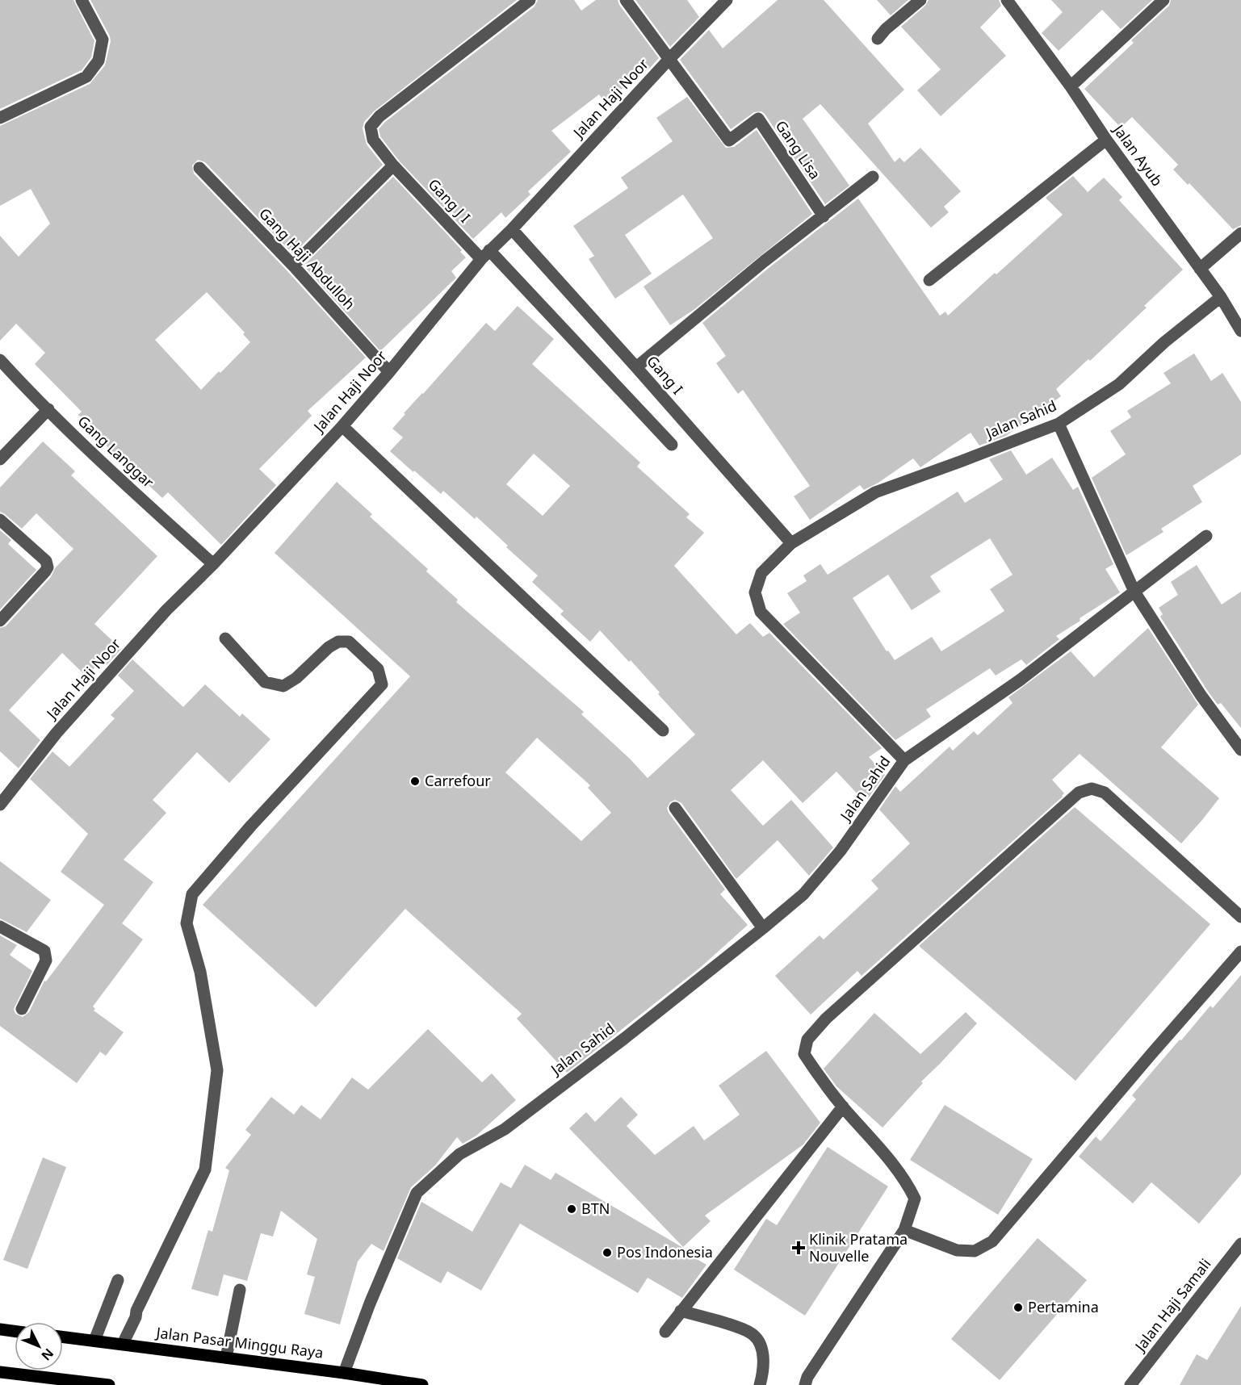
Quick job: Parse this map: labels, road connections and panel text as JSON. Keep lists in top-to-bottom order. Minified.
{"streets":{"main road":["Jalan Pasar Minggu Raya"],"street":["Jalan Haji Noor","Gang Lisa","Jalan Ayub","Gang J I","Gang Haji Abdulloh","Gang I","Jalan Sahid","Gang Langgar","Jalan Haji Samali"]},"crossings":[["Jalan Haji Noor","Gang Lisa"],["Jalan Haji Noor","Gang J I"],["Jalan Haji Noor","Gang Haji Abdulloh"],["Jalan Haji Noor","Gang I"],["Jalan Haji Noor","Gang Langgar"],["Jalan Ayub","Jalan Sahid"],["Gang I","Jalan Sahid"],["Jalan Sahid","Jalan Pasar Minggu Raya"]],"places":{"other":["Carrefour","BTN","Pos Indonesia","Pertamina"],"health":["Klinik Pratama Nouvelle"]},"north":"bottom right"}
